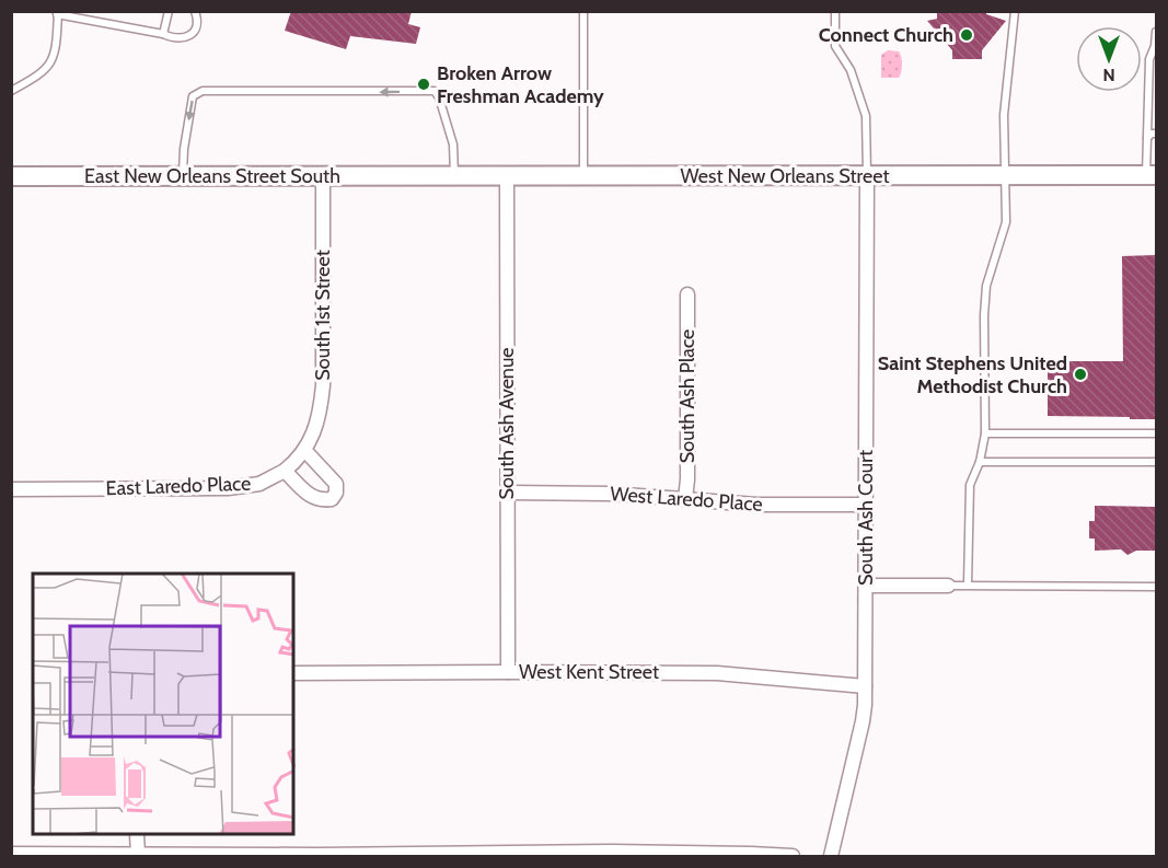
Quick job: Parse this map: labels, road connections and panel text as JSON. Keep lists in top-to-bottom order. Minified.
{"streets":{"main road":["East New Orleans Street South","West New Orleans Street"],"street":["South 1st Street","South Ash Place","South Ash Avenue","East Laredo Place","West Laredo Place","South Ash Court","West Kent Street"]},"crossings":[["East New Orleans Street South","West New Orleans Street"],["East New Orleans Street South","South 1st Street"],["West New Orleans Street","South Ash Avenue"],["West New Orleans Street","South Ash Court"],["South 1st Street","East Laredo Place"],["South Ash Place","West Laredo Place"],["South Ash Avenue","West Laredo Place"],["South Ash Avenue","West Kent Street"],["West Laredo Place","South Ash Court"],["South Ash Court","West Kent Street"]],"places":["Connect Church","Broken Arrow Freshman Academy","Saint Stephens United Methodist Church"],"north":"bottom"}
